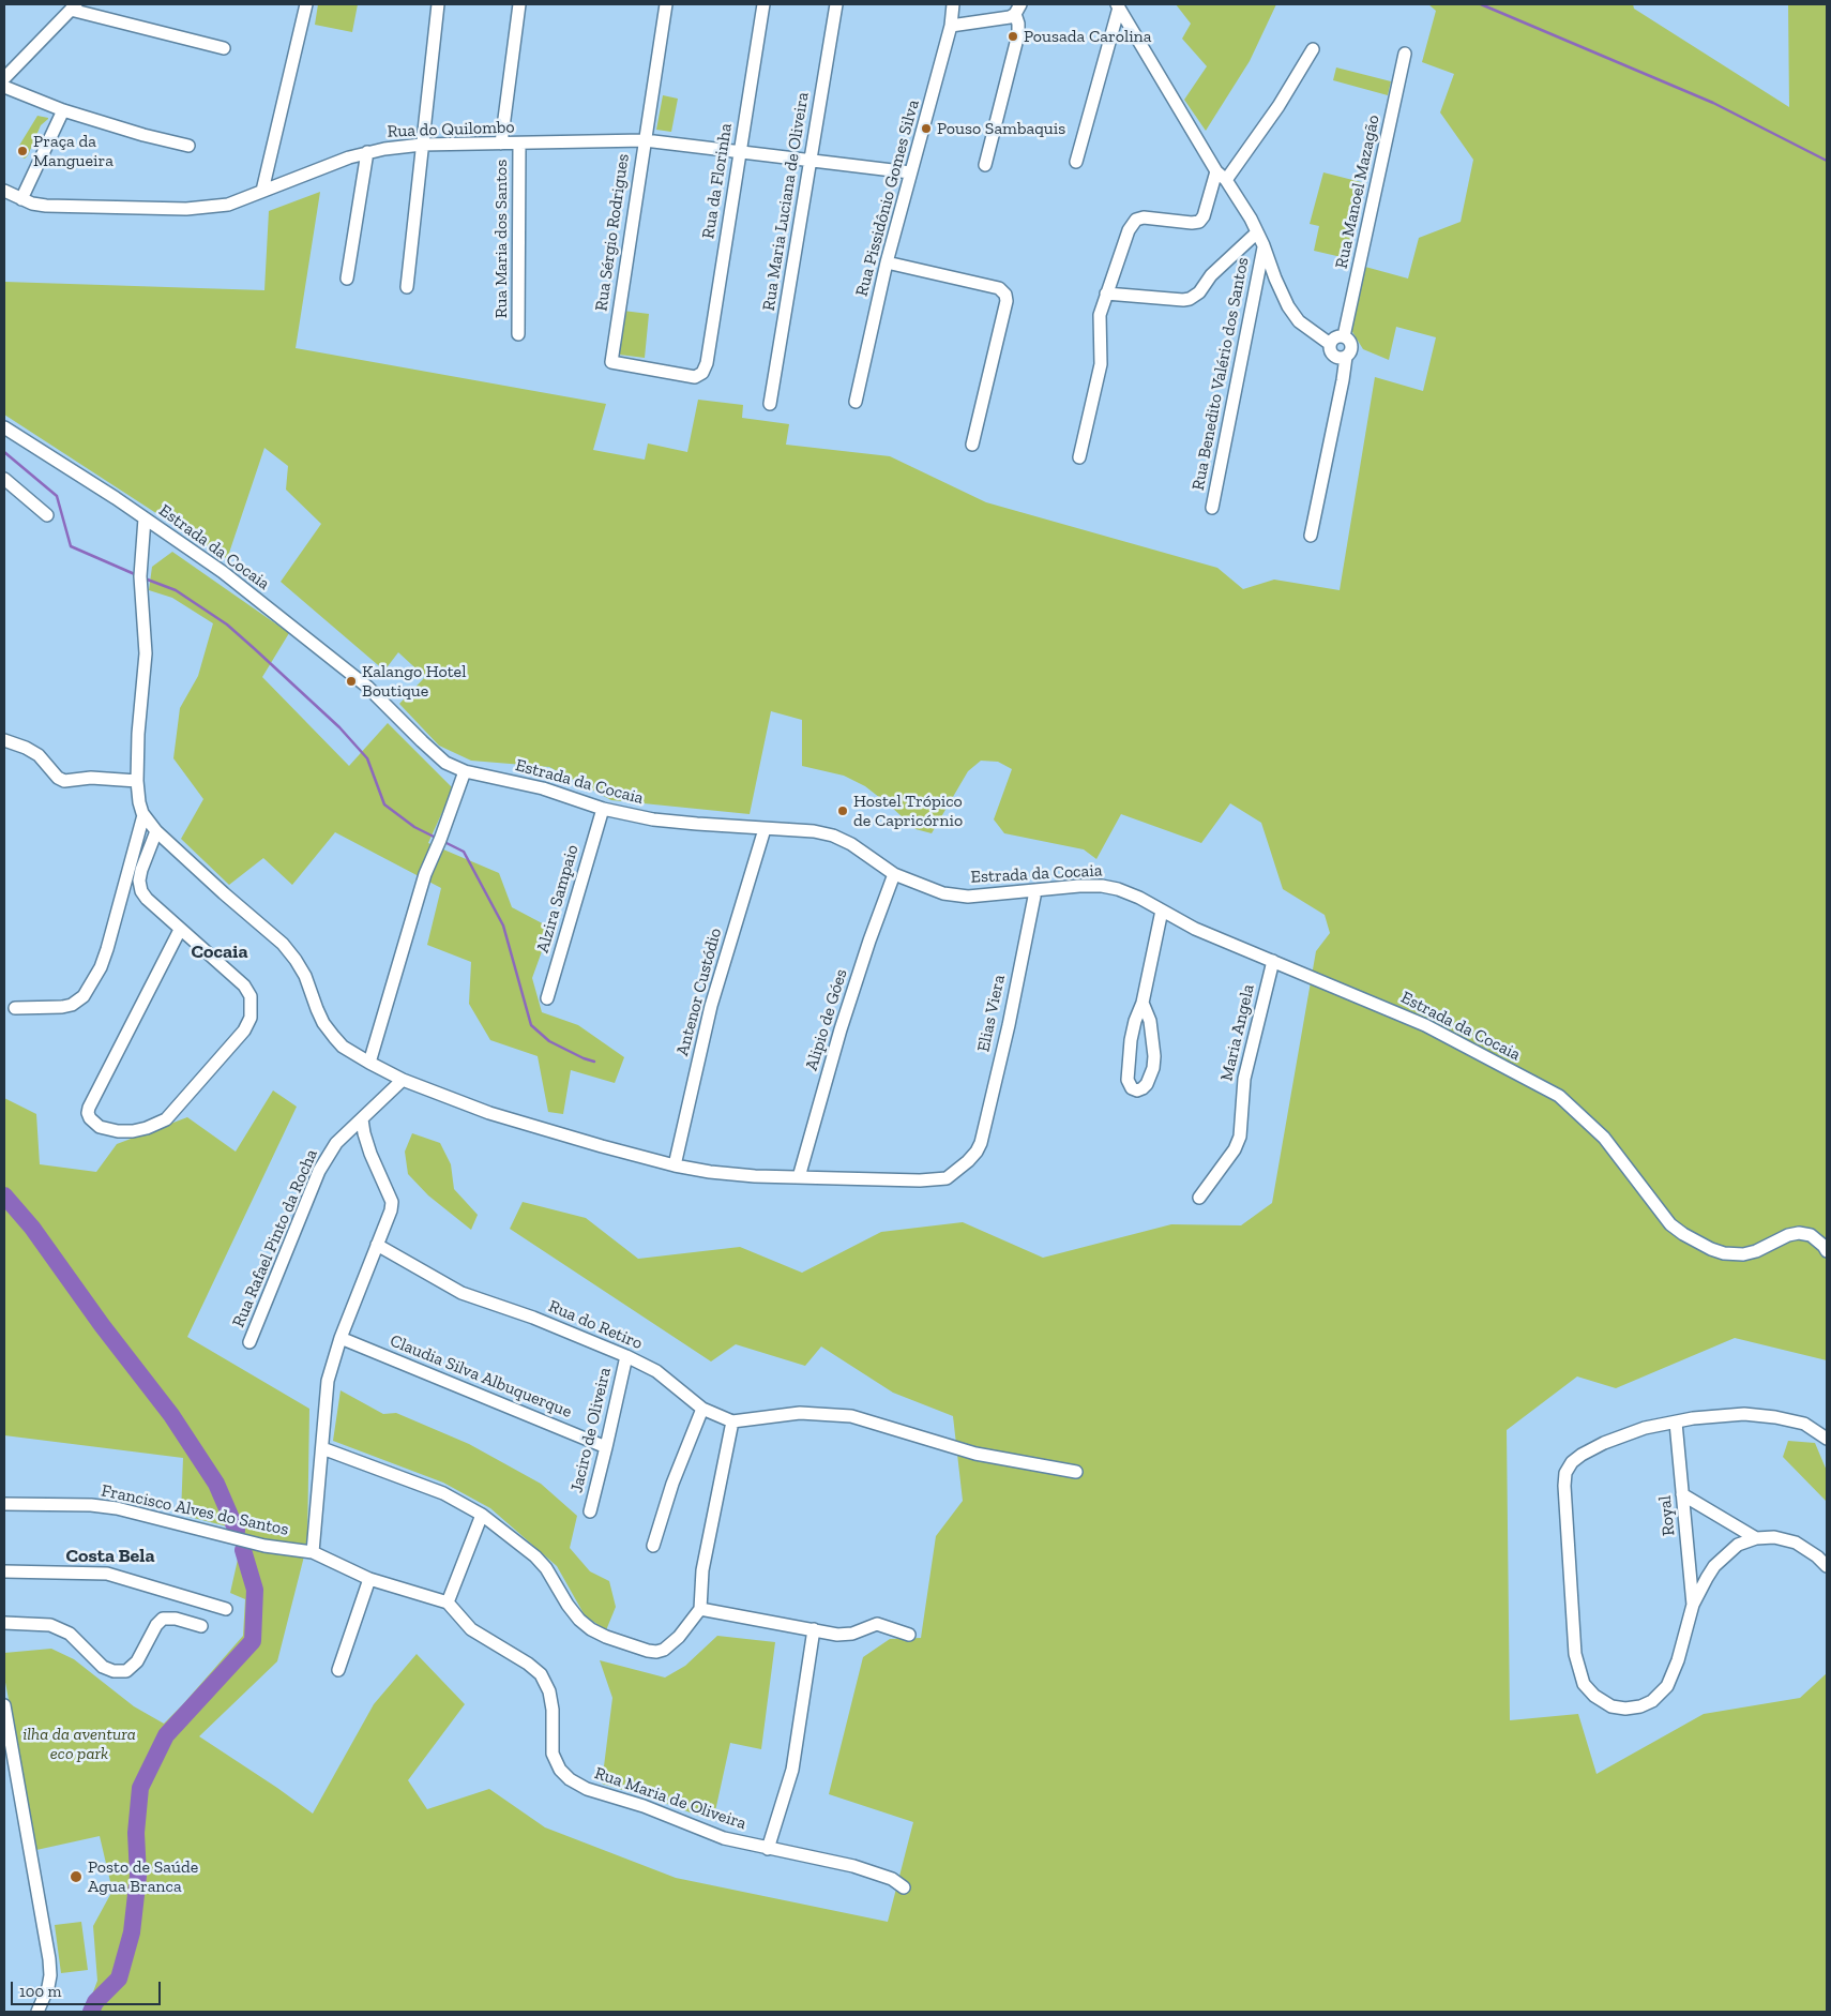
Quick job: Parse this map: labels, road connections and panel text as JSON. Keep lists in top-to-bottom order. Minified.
{"streets":{"street":["Rua do Quilombo","Rua da Florinha","Rua Manoel Mazagão","Rua Pissidônio Gomes Silva","Rua Maria Luciana de Oliveira","Rua Sérgio Rodrigues","Rua Maria dos Santos","Rua Benedito Valério dos Santos","Estrada da Cocaia","Alzira Sampaio","Antenor Custódio","Alipio de Góes","Maria Angela","Rua Rafael Pinto da Rocha","Rua do Retiro","Claudia Silva Albuquerque","Jaciro de Oliveira","Francisco Alves do Santos","Royal","Rua Maria de Oliveira"]},"crossings":[["Rua do Quilombo","Rua da Florinha"],["Rua do Quilombo","Rua Pissidônio Gomes Silva"],["Rua do Quilombo","Rua Maria Luciana de Oliveira"],["Rua do Quilombo","Rua Sérgio Rodrigues"],["Rua do Quilombo","Rua Maria dos Santos"],["Rua da Florinha","Rua Sérgio Rodrigues"],["Estrada da Cocaia","Alzira Sampaio"],["Estrada da Cocaia","Antenor Custódio"],["Estrada da Cocaia","Alipio de Góes"],["Estrada da Cocaia","Maria Angela"],["Rua do Retiro","Jaciro de Oliveira"],["Claudia Silva Albuquerque","Jaciro de Oliveira"]],"districts":["Cocaia","Costa Bela"],"parks":["ilha da aventura eco park"],"places":["Pousada Carolina","Pouso Sambaquis","Praça da Mangueira","Kalango Hotel Boutique","Hostel Trópico de Capricórnio","Posto de Saúde Agua Branca"],"scale_bar":"100 m"}
